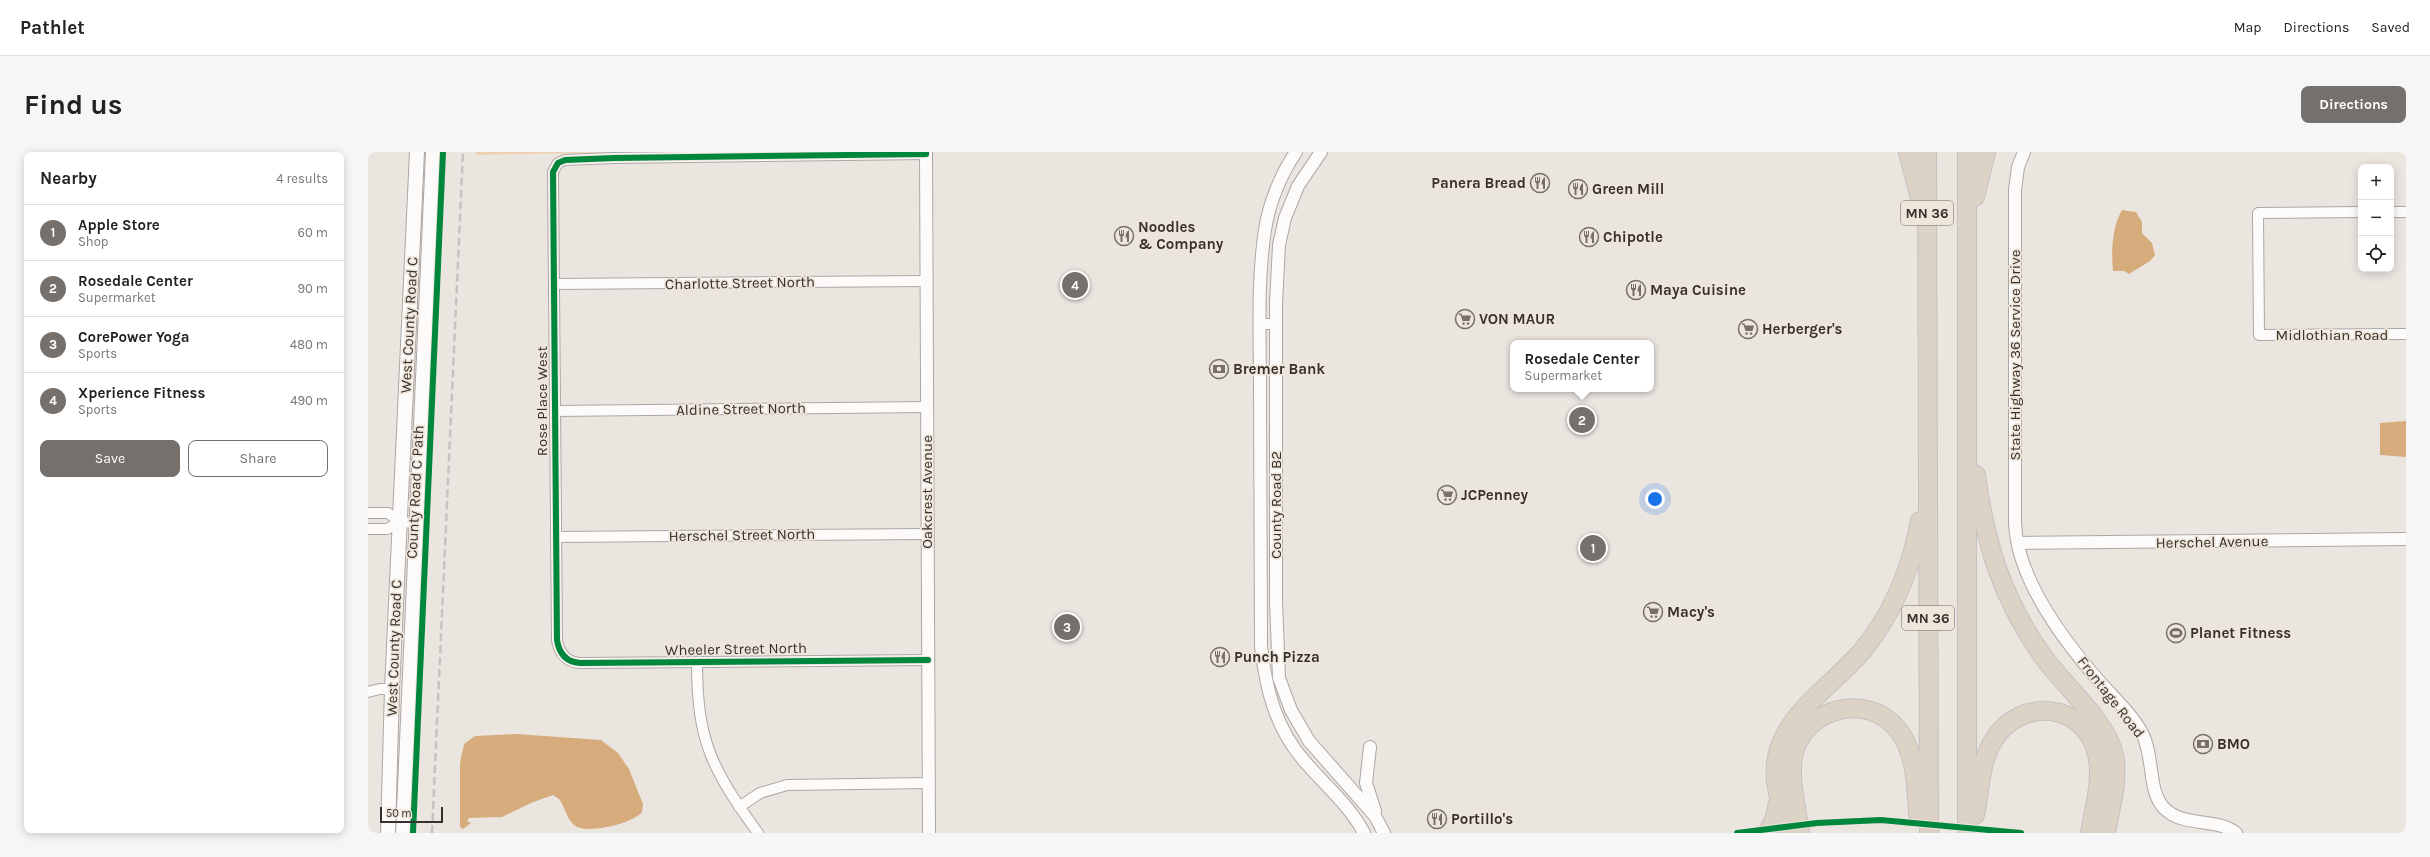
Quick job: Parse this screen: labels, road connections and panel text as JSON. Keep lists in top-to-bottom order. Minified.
{"streets":{"highway":["MN 36"],"main road":["West County Road C"],"street":["Charlotte Street North","Midlothian Road","State Highway 36 Service Drive","Rose Place West","Aldine Street North","Oakcrest Avenue","County Road B2","Herschel Street North","Herschel Avenue","Wheeler Street North","Frontage Road"],"cycle path":["County Road C Path"]},"crossings":[["Charlotte Street North","Rose Place West"],["Charlotte Street North","Oakcrest Avenue"],["State Highway 36 Service Drive","Herschel Avenue"],["State Highway 36 Service Drive","Frontage Road"],["Rose Place West","Aldine Street North"],["Rose Place West","Oakcrest Avenue"],["Rose Place West","Herschel Street North"],["Rose Place West","Wheeler Street North"],["Aldine Street North","Oakcrest Avenue"],["Oakcrest Avenue","Herschel Street North"],["Oakcrest Avenue","Wheeler Street North"],["Herschel Avenue","Frontage Road"]],"places":{"restaurant":["Panera Bread","Green Mill","Noodles & Company","Chipotle","Maya Cuisine","Punch Pizza","Portillo's"],"supermarket":["VON MAUR","Herberger's","JCPenney","Macy's"],"bank":["Bremer Bank","BMO"],"sports":["Planet Fitness"]},"scale_bar":"50 m","page":{"header":"Pathlet","nav":["Map","Directions","Saved"],"buttons":["Directions",["Save","Share"]],"title":"Find us","heading":["Nearby","4 results"],"map_buttons":["+","−"],"list":[{"mark":"1","name":"Apple Store","note":"Shop","value":"60 m"},{"mark":"2","name":"Rosedale Center","note":"Supermarket","value":"90 m"},{"mark":"3","name":"CorePower Yoga","note":"Sports","value":"480 m"},{"mark":"4","name":"Xperience Fitness","note":"Sports","value":"490 m"}],"pins":["4","2","1","3"],"popup":["Rosedale Center","Supermarket"],"scale":"50 m"}}
